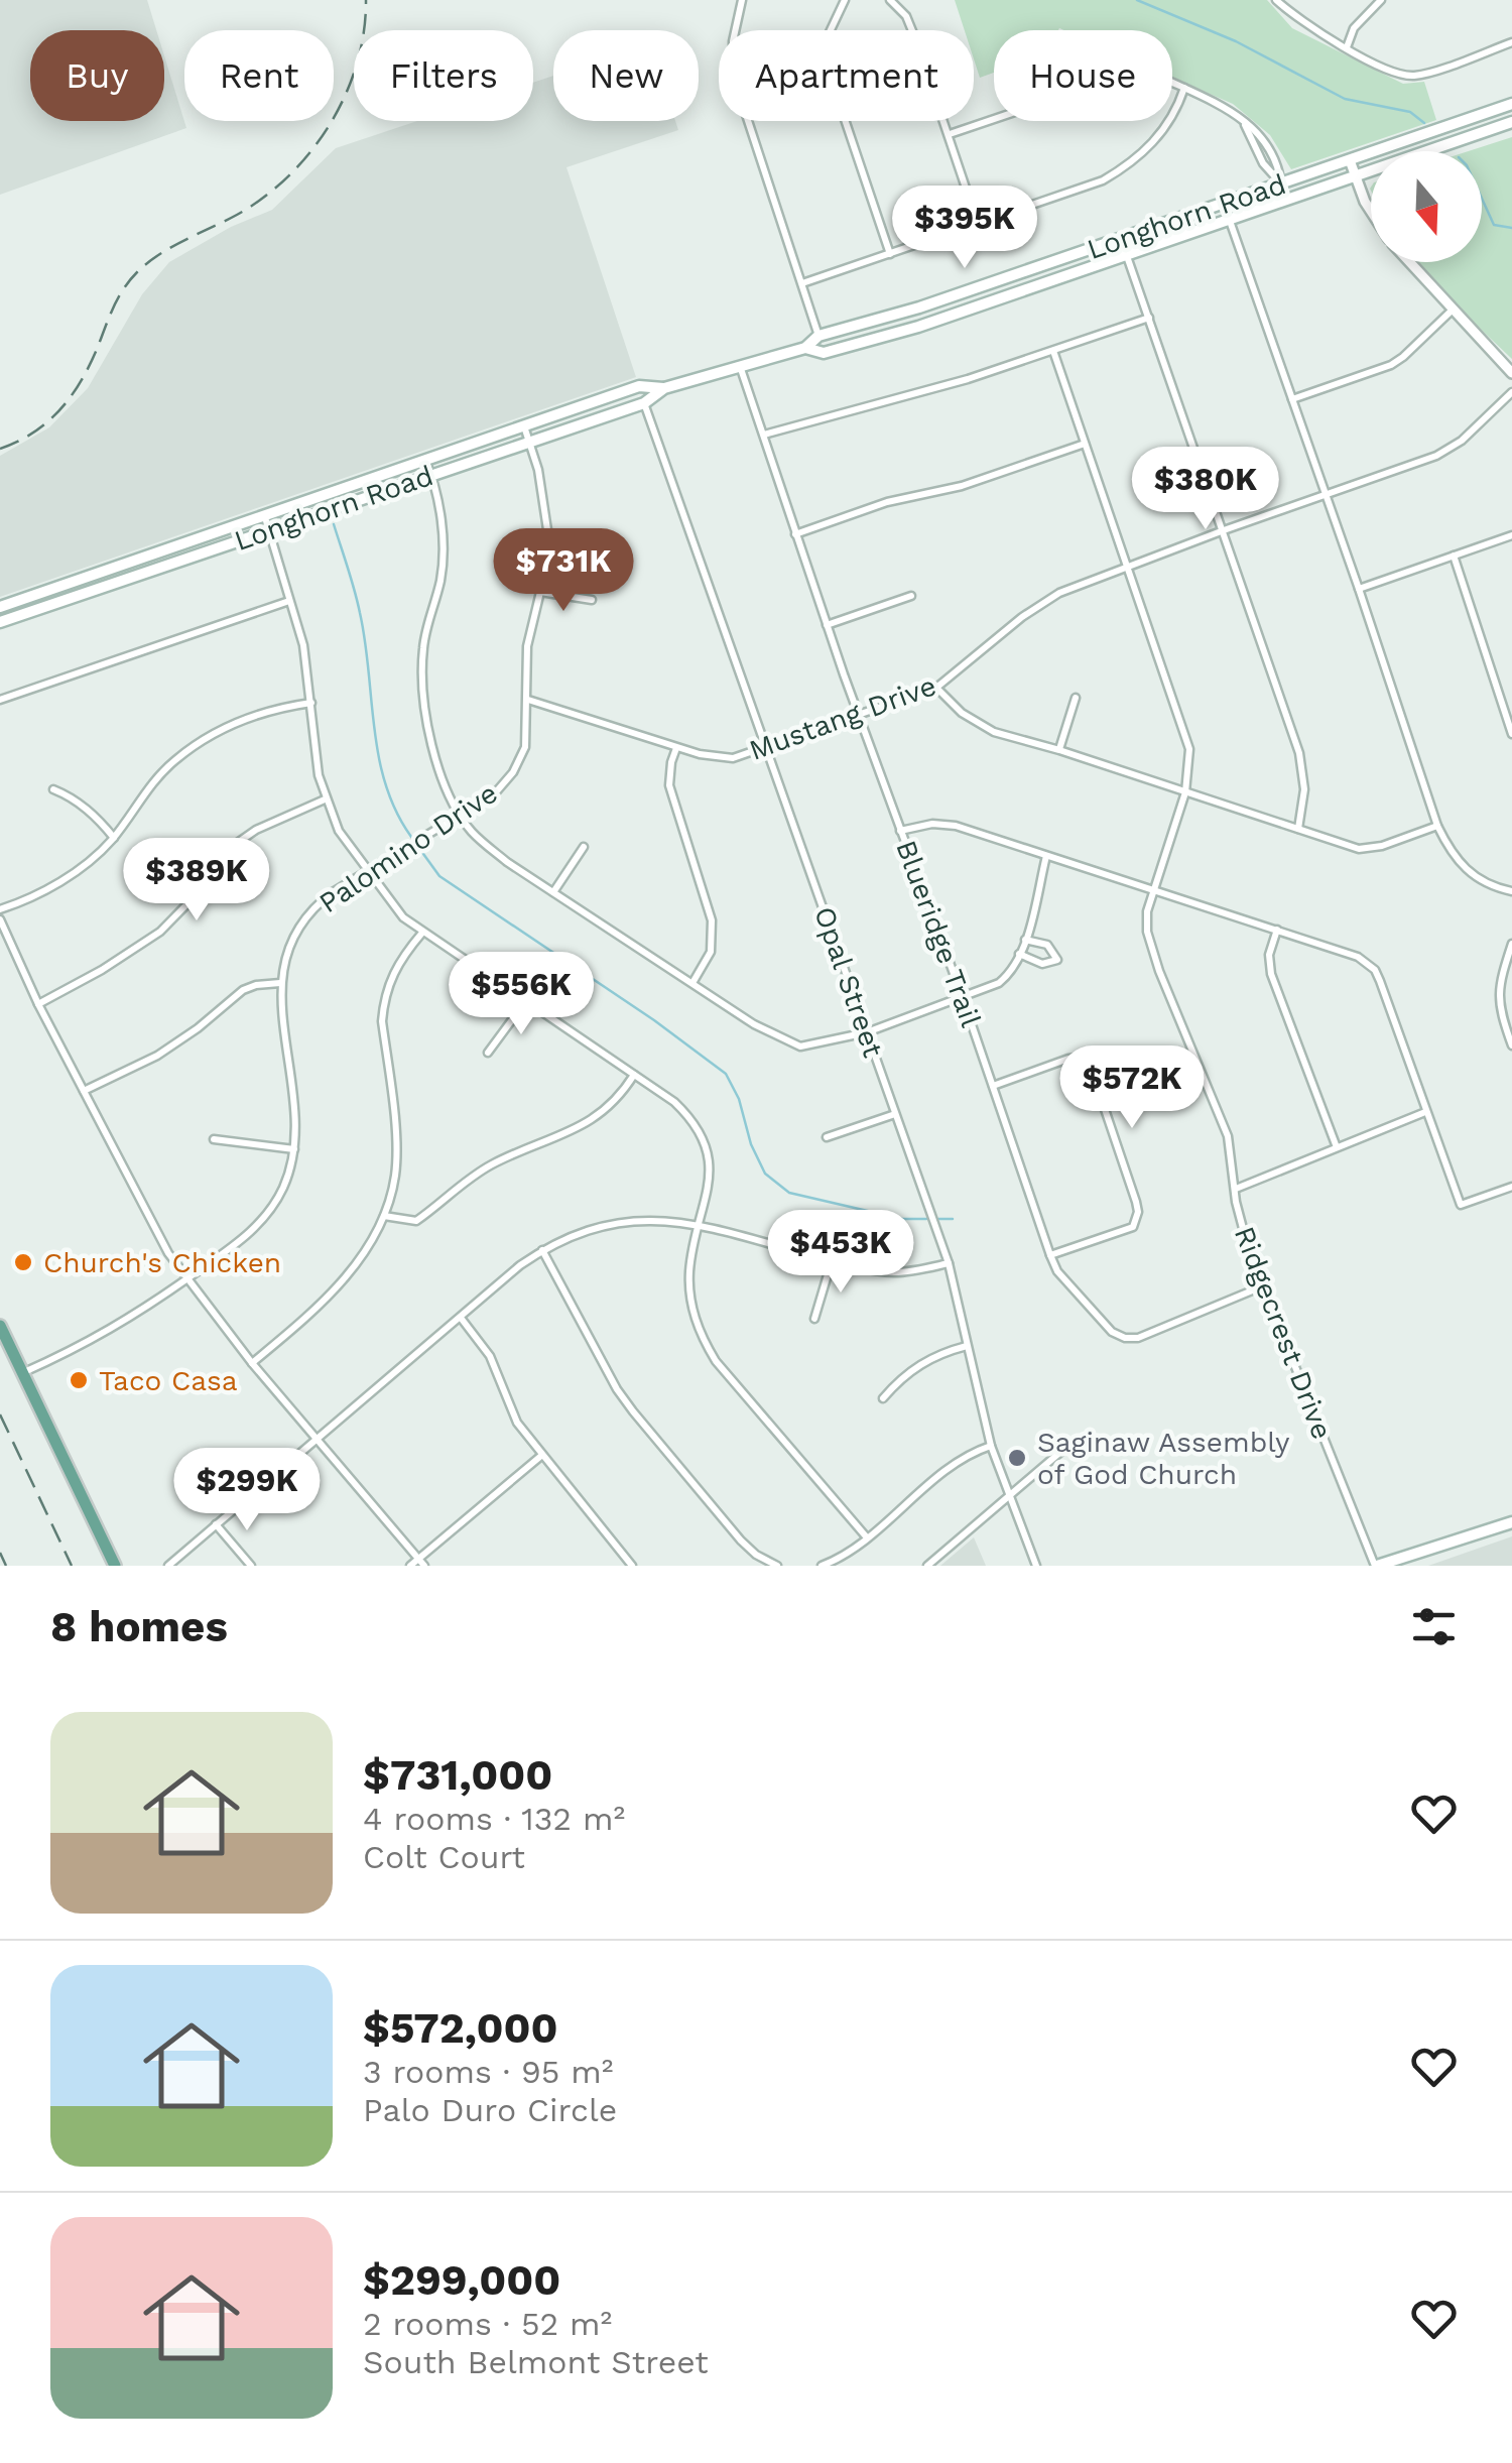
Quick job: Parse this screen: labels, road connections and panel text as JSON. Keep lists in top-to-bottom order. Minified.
{"streets":{"main road":["Longhorn Road"],"street":["Mustang Drive","Palomino Drive","Blueridge Trail","Opal Street","Ridgecrest Drive"]},"crossings":[["Longhorn Road","Palomino Drive"],["Longhorn Road","Blueridge Trail"],["Longhorn Road","Opal Street"],["Mustang Drive","Palomino Drive"],["Mustang Drive","Blueridge Trail"],["Mustang Drive","Opal Street"],["Mustang Drive","Ridgecrest Drive"],["Blueridge Trail","Ridgecrest Drive"]],"places":["Church's Chicken","Taco Casa","Saginaw Assembly of God Church"],"north":"bottom","page":{"chip":["Buy","Rent","Filters","New","Apartment","House"],"price":["$395K","$380K","$731K","$389K","$556K","$572K","$453K","$299K"],"heading":"8 homes","list":[{"name":"$731,000","note":"4 rooms · 132 m² · Colt Court"},{"name":"$572,000","note":"3 rooms · 95 m² · Palo Duro Circle"},{"name":"$299,000","note":"2 rooms · 52 m² · South Belmont Street"}]}}
